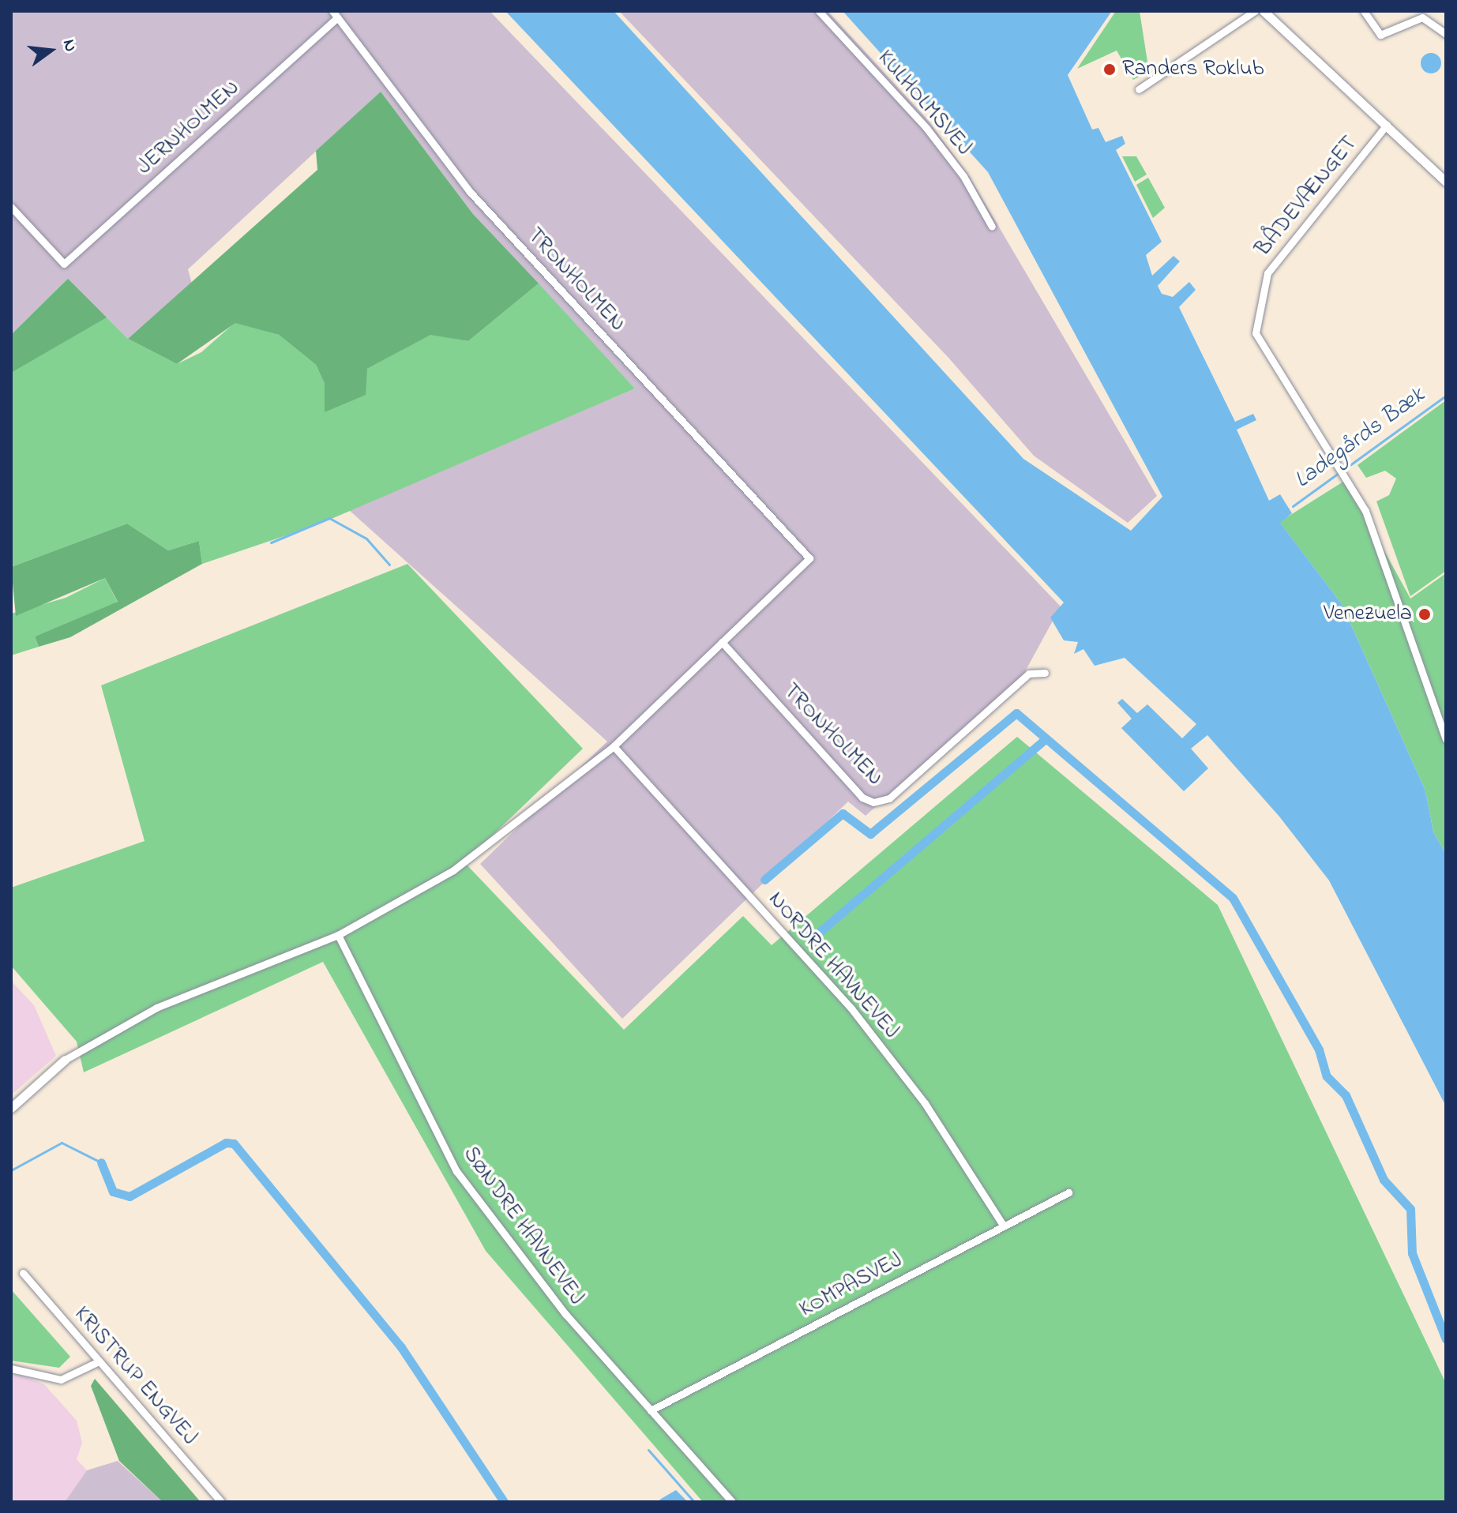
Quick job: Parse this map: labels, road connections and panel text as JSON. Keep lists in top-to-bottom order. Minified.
{"streets":{"street":["KULHOLMSVEJ","JERNHOLMEN","BÅDEVÆNGET","TRONHOLMEN","NORDRE HAVNEVEJ","SØNDRE HAVNEVEJ","KOMPASVEJ","KRISTRUP ENGVEJ"]},"crossings":[["JERNHOLMEN","TRONHOLMEN"],["NORDRE HAVNEVEJ","KOMPASVEJ"],["SØNDRE HAVNEVEJ","KOMPASVEJ"]],"water":["Ladegårds Bæk"],"places":["Randers Roklub","Venezuela"],"north":"right"}
